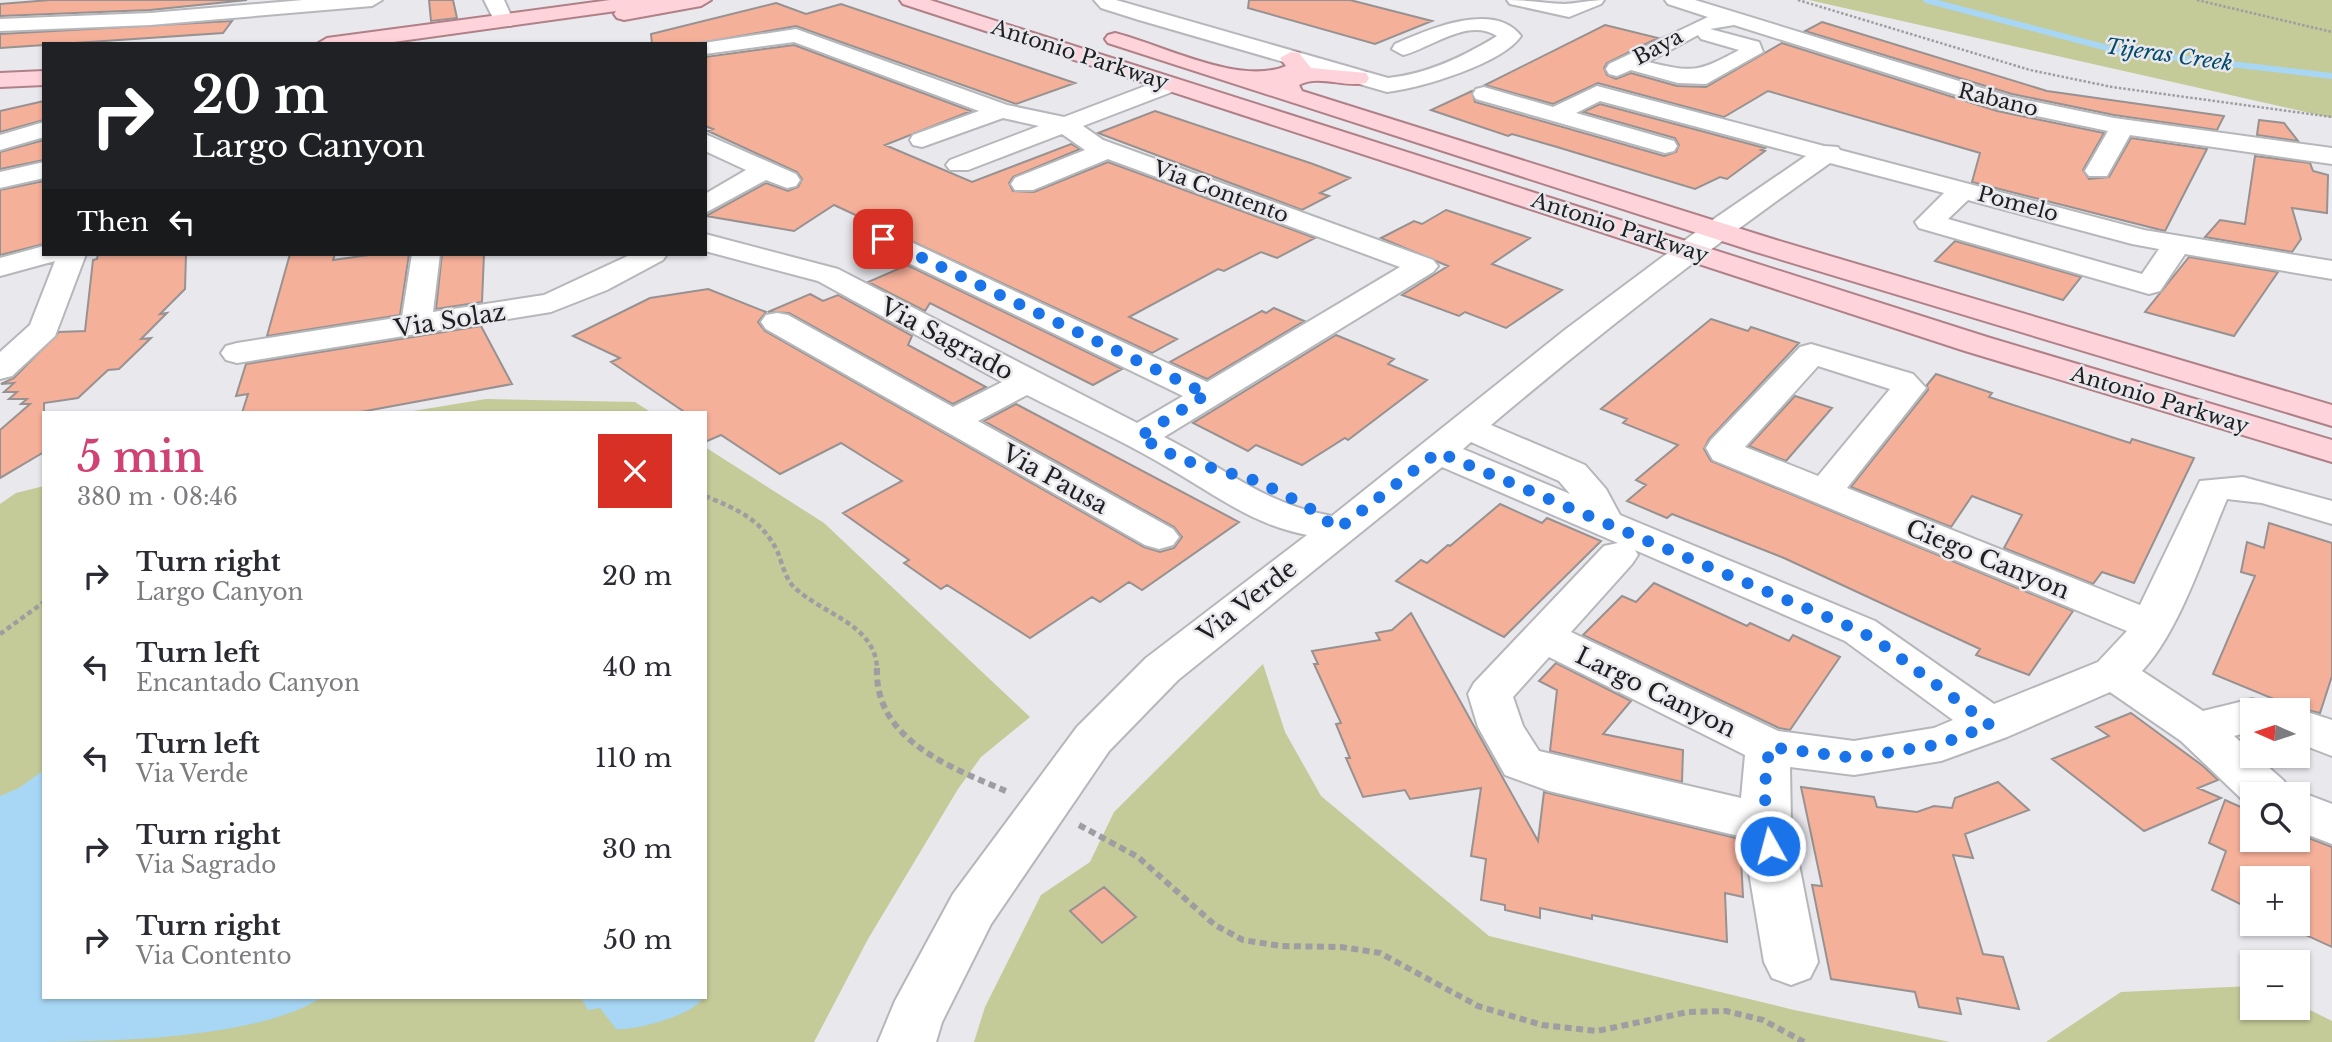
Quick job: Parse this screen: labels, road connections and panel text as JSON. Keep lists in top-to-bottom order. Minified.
{"streets":{"main road":["Antonio Parkway"],"street":["Baya","Rabano","Via Contento","Pomelo","Via Solaz","Via Sagrado","Via Pausa","Ciego Canyon","Via Verde","Largo Canyon"]},"crossings":[["Baya","Rabano"],["Baya","Pomelo"],["Antonio Parkway","Via Verde"],["Via Contento","Via Sagrado"],["Pomelo","Via Verde"],["Via Sagrado","Via Verde"],["Ciego Canyon","Largo Canyon"]],"water":["Tijeras Creek"],"north":"left","page":{"turn":["20 m","Largo Canyon"],"then":"Then","heading":["5 min","380 m · 08:46"],"list":[{"name":"Turn right","note":"Largo Canyon","value":"20 m"},{"name":"Turn left","note":"Encantado Canyon","value":"40 m"},{"name":"Turn left","note":"Via Verde","value":"110 m"},{"name":"Turn right","note":"Via Sagrado","value":"30 m"},{"name":"Turn right","note":"Via Contento","value":"50 m"}],"map_buttons":["+","−"]}}
